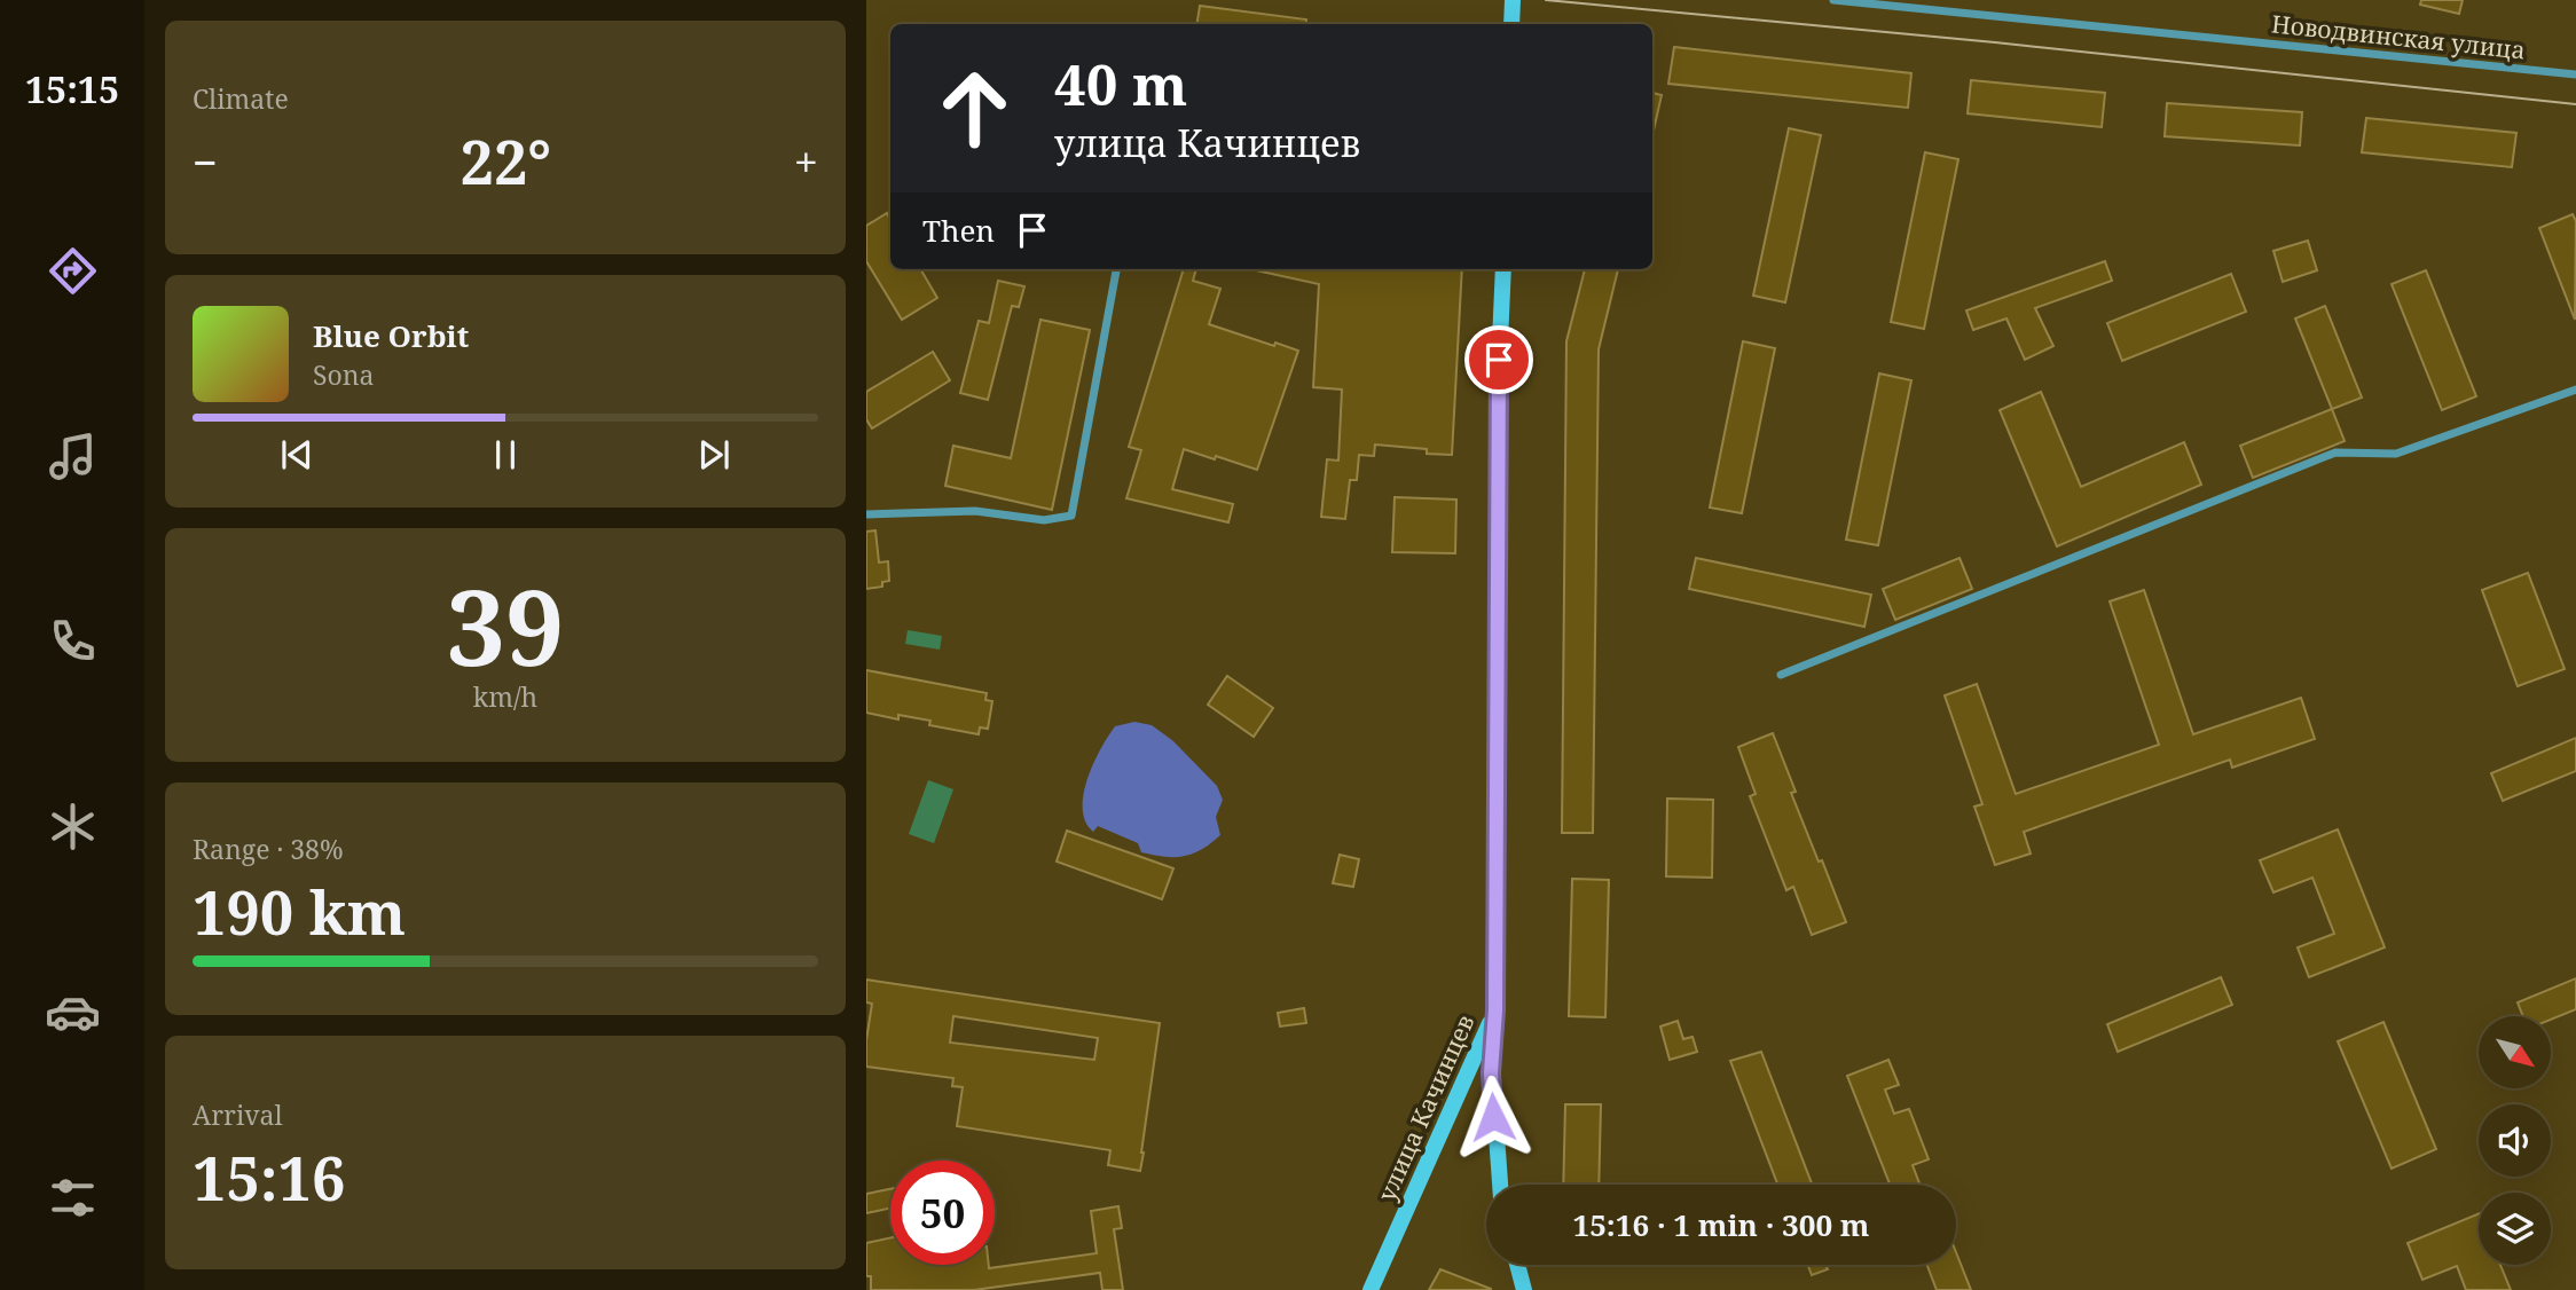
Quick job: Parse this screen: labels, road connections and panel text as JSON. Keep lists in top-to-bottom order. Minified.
{"streets":{"main road":["улица Качинцев"],"street":["Новодвинская улица"]},"north":"bottom right","page":{"tabs":"15:15","tile":["Climate",["39","km/h"],["Range · 38%","190 km"],["Arrival","15:16"]],"turn":["40 m","улица Качинцев"],"heat":["−","22°","+"],"then":"Then","song":["Blue Orbit","Sona"],"limit":"50","trip":"15:16 · 1 min · 300 m"}}
